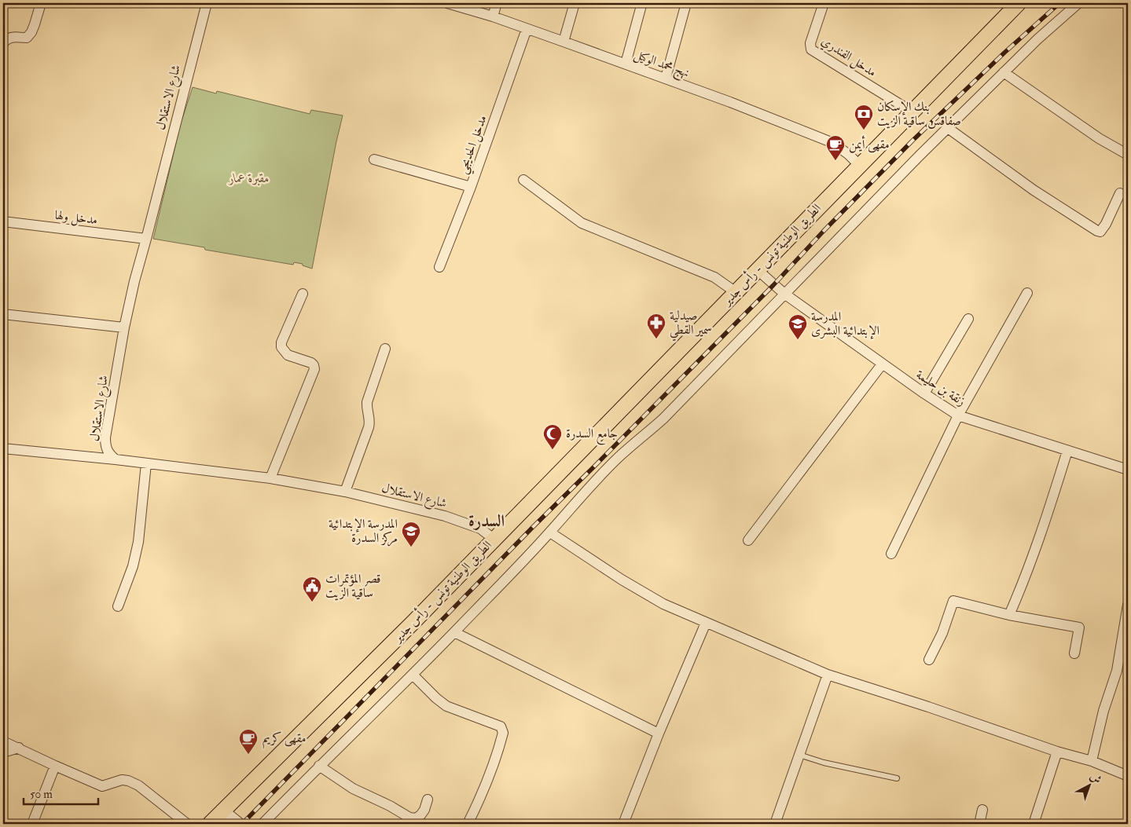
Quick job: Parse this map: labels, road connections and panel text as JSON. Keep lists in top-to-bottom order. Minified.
{"streets":{"main road":["الطريق الوطنية تونس - رأس جدير"],"street":["مدخل الفندري","نهج محمد الوكيل","شارع الاستقلال","مدخل الحديجي","مدخل ولها","زنقة بن حليمة"]},"crossings":[["مدخل الفندري","الطريق الوطنية تونس - رأس جدير"],["نهج محمد الوكيل","مدخل الحديجي"],["نهج محمد الوكيل","الطريق الوطنية تونس - رأس جدير"],["شارع الاستقلال","مدخل ولها"],["شارع الاستقلال","الطريق الوطنية تونس - رأس جدير"],["الطريق الوطنية تونس - رأس جدير","زنقة بن حليمة"]],"districts":["السدرة"],"parks":["مقبرة عمار"],"places":{"bank":["بنك الإسكان صفاقس ساقية الزيت"],"cafe":["مقهى أيمن","مقهى كريم"],"pharmacy":["صيدلية سمير القطي"],"school or university":["المدرسة الإبتدائية البشرى","المدرسة الإبتدائية مركز السدرة"],"mosque":["جامع السدرة"],"public building":["قصر المؤتمرات ساقية الزيت"]},"scale_bar":"50 m","north":"top right"}
